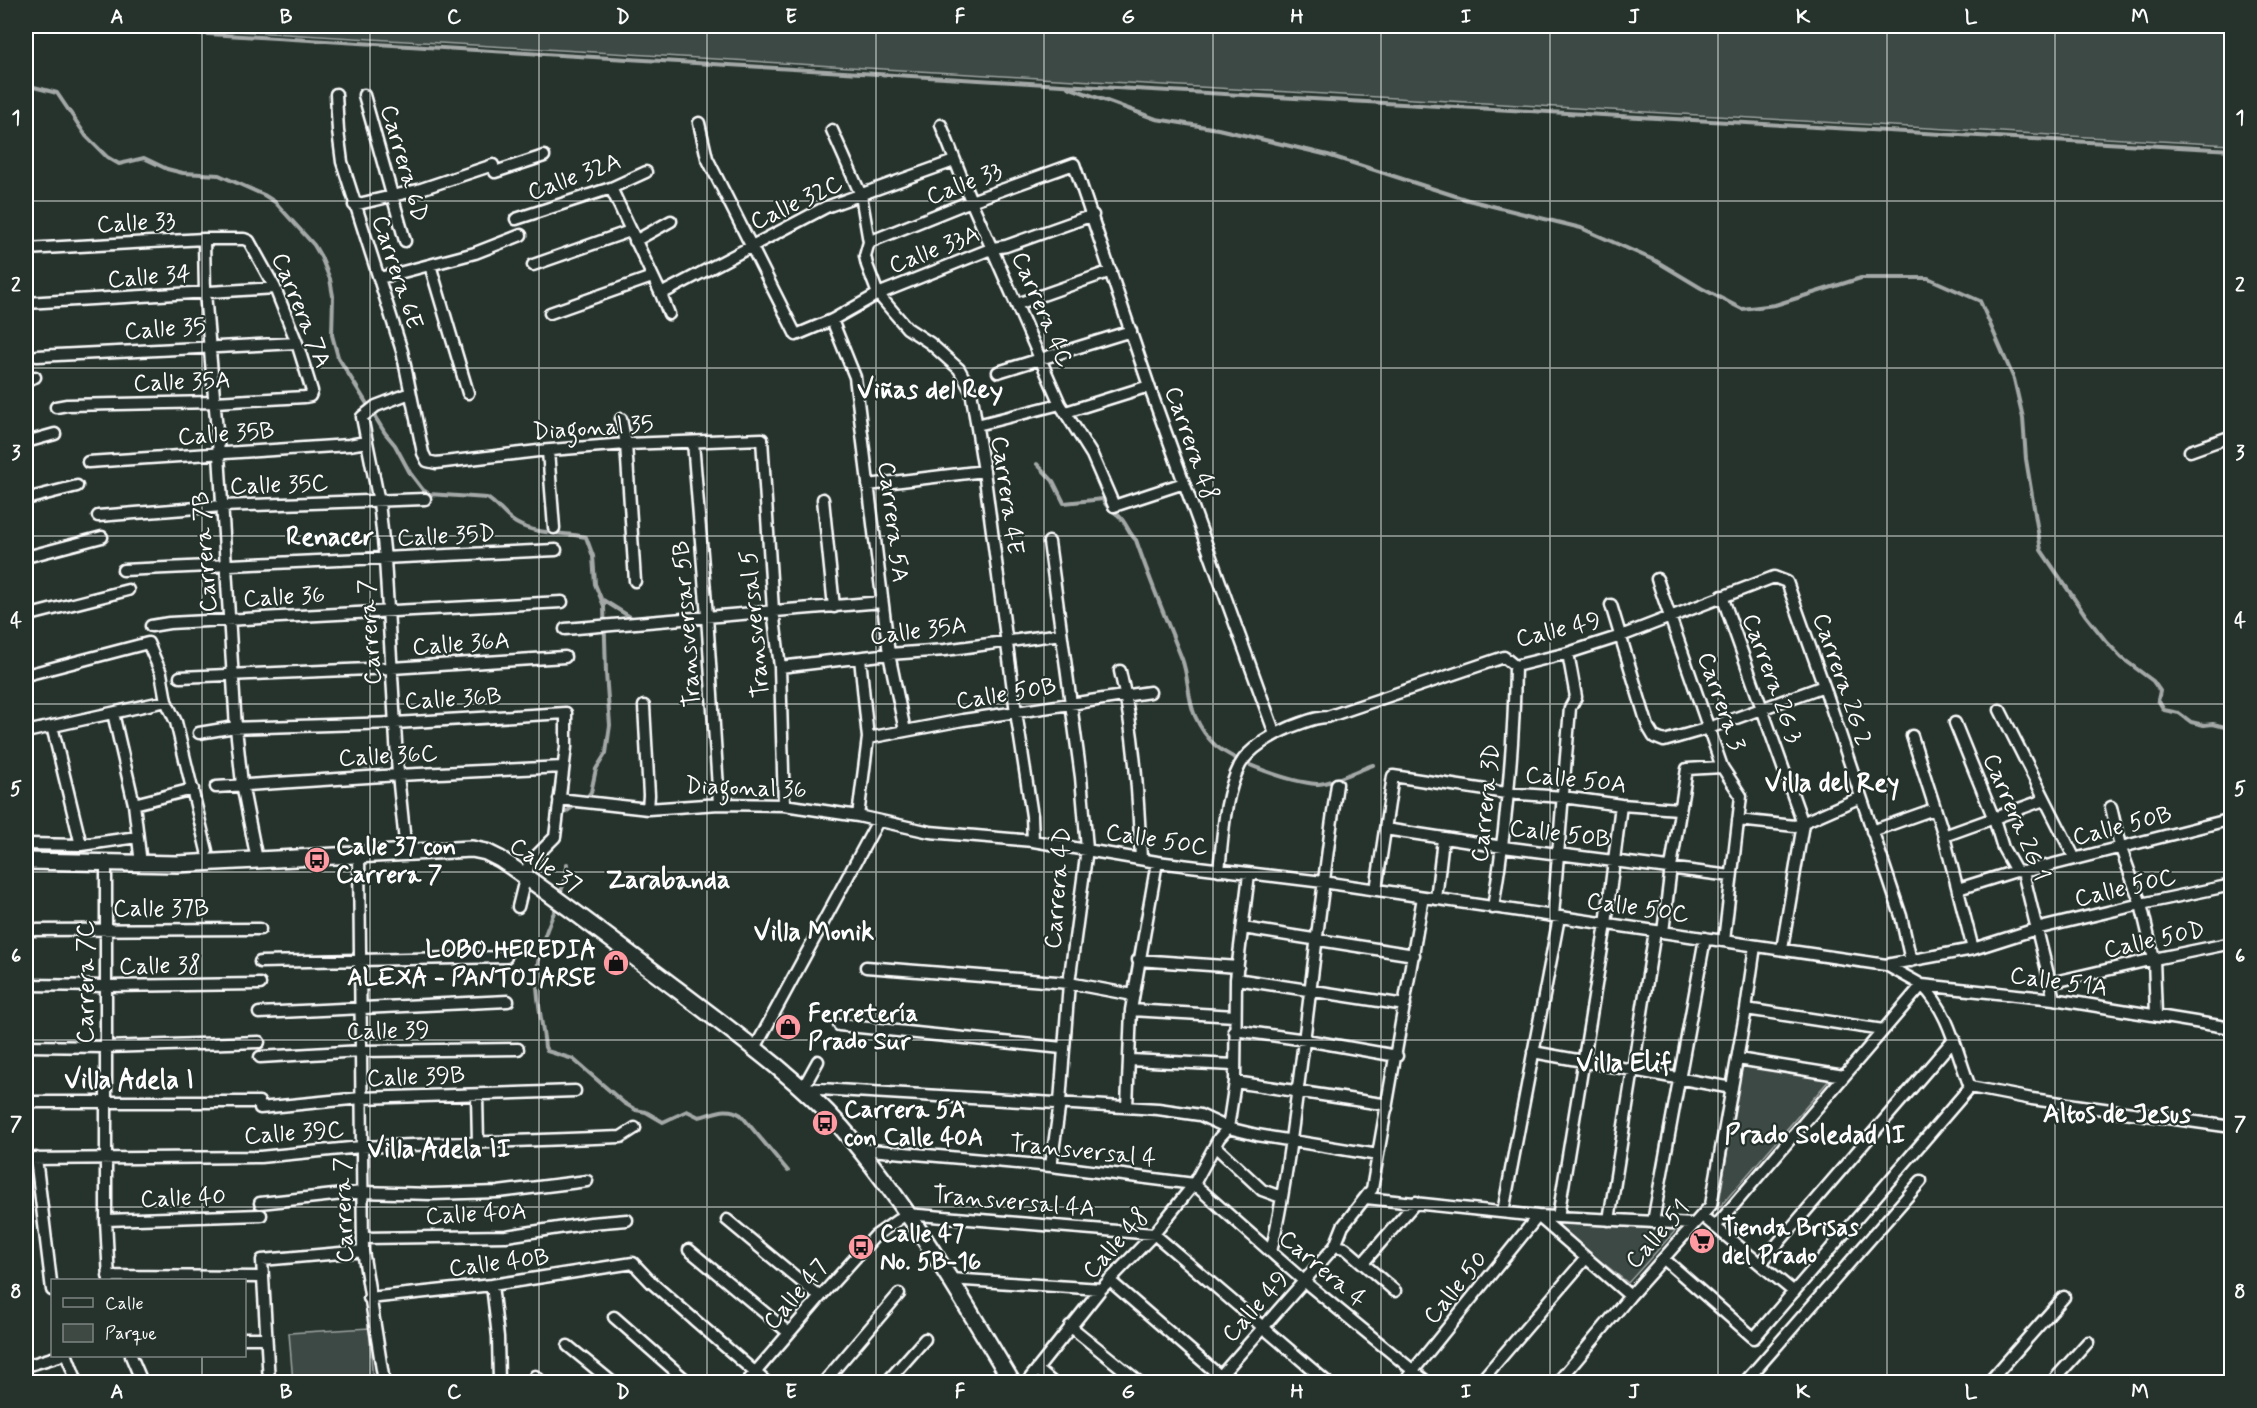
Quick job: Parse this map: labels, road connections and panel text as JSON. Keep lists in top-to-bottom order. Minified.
{"streets":{"main road":["Calle 37"],"street":["Carrera 6D","Calle 32A","Calle 33","Calle 32C","Calle 33A","Carrera 6E","Calle 34","Carrera 4C","Carrera 7A","Calle 35","Calle 35A","Diagonal 35","Calle 35B","Carrera 48","Calle 35C","Carrera 4E","Carrera 5A","Calle 35D","Carrera 7B","Calle 36","Transversar 5B","Transversal 5","Calle 49","Carrera 7","Calle 36A","Carrera 2G 3","Carrera 2G 2","Calle 50B","Calle 36B","Carrera 3","Calle 36C","Calle 50A","Diagonal 36","Carrera 3D","Carrera 2G 1","Calle 50C","Carrera 4D","Calle 37B","Calle 50D","Calle 38","Calle 51A","Carrera 7C","Calle 39","Calle 39B","Calle 39C","Transversal 4","Calle 40","Transversal 4A","Calle 40A","Calle 51","Calle 48","Calle 40B","Carrera 4","Calle 50","Calle 47"]},"crossings":[["Calle 33","Carrera 4C"],["Calle 33","Carrera 7A"],["Calle 33","Carrera 48"],["Calle 33","Carrera 4E"],["Calle 33","Carrera 7B"],["Calle 32C","Calle 33A"],["Calle 32C","Carrera 4C"],["Calle 32C","Carrera 4E"],["Calle 33A","Carrera 4C"],["Calle 33A","Carrera 48"],["Calle 33A","Carrera 4E"],["Calle 33A","Carrera 5A"],["Carrera 6E","Diagonal 35"],["Carrera 6E","Carrera 7"],["Calle 34","Carrera 7A"],["Calle 34","Carrera 7B"],["Carrera 4C","Carrera 48"],["Carrera 7A","Calle 35"],["Carrera 7A","Calle 35A"],["Calle 35","Carrera 7B"],["Calle 35A","Carrera 4E"],["Calle 35A","Carrera 5A"],["Calle 35A","Carrera 7B"],["Calle 35A","Transversal 5"],["Calle 35A","Carrera 4D"],["Diagonal 35","Transversar 5B"],["Diagonal 35","Transversal 5"],["Calle 35B","Carrera 7B"],["Calle 35B","Carrera 7"],["Carrera 48","Calle 49"],["Calle 35C","Carrera 7B"],["Calle 35C","Carrera 7"],["Carrera 4E","Calle 50B"],["Carrera 4E","Calle 50C"],["Carrera 5A","Calle 50B"],["Calle 35D","Carrera 7B"],["Calle 35D","Carrera 7"],["Carrera 7B","Calle 36"],["Carrera 7B","Calle 36A"],["Carrera 7B","Calle 36B"],["Carrera 7B","Calle 36C"],["Carrera 7B","Calle 37"],["Calle 36","Carrera 7"],["Transversar 5B","Diagonal 36"],["Transversal 5","Diagonal 36"],["Calle 49","Carrera 2G 3"],["Calle 49","Carrera 2G 2"],["Calle 49","Carrera 3"],["Calle 49","Carrera 3D"],["Calle 49","Calle 50C"],["Calle 49","Carrera 4"],["Carrera 7","Calle 36A"],["Carrera 7","Calle 36B"],["Carrera 7","Calle 36C"],["Carrera 7","Calle 37"],["Carrera 7","Calle 39"],["Carrera 7","Calle 39B"],["Carrera 7","Calle 39C"],["Carrera 7","Calle 40"],["Carrera 7","Calle 40A"],["Carrera 7","Calle 40B"],["Carrera 2G 3","Calle 50C"],["Carrera 2G 2","Calle 50C"],["Calle 50B","Carrera 3"],["Calle 50B","Calle 50A"],["Calle 50B","Carrera 3D"],["Calle 50B","Carrera 2G 1"],["Calle 50B","Carrera 4D"],["Calle 36B","Calle 36C"],["Carrera 3","Calle 50C"],["Calle 50A","Carrera 3D"],["Diagonal 36","Calle 50C"],["Carrera 3D","Calle 50C"],["Carrera 2G 1","Calle 50C"],["Carrera 2G 1","Calle 50D"],["Carrera 2G 1","Calle 51A"],["Calle 50C","Carrera 4D"],["Calle 50C","Calle 51A"],["Calle 50C","Calle 51"],["Calle 37","Carrera 7C"],["Calle 37","Transversal 4"],["Calle 37","Transversal 4A"],["Calle 37","Calle 47"],["Carrera 4D","Transversal 4"],["Calle 37B","Carrera 7C"],["Calle 38","Carrera 7C"],["Calle 51A","Calle 51"],["Carrera 7C","Calle 39B"],["Carrera 7C","Calle 39C"],["Carrera 7C","Calle 40"],["Transversal 4","Calle 48"],["Transversal 4","Carrera 4"],["Transversal 4A","Calle 48"],["Transversal 4A","Calle 47"],["Calle 48","Carrera 4"],["Calle 40B","Calle 47"],["Carrera 4","Calle 50"]],"districts":["Viñas del Rey","Renacer","Villa del Rey","Zarabanda","Villa Monik","Villa Elif","Villa Adela I","Altos de Jesus","Prado Soledad II","Villa Adela II"],"places":{"bus stop":["Calle 37 con Carrera 7","Carrera 5A con Calle 40A","Calle 47 No. 5B-16"],"shop":["LOBO HEREDIA ALEXA - PANTOJARSE","Ferretería Prado Sur"],"supermarket":["Tienda Brisas del Prado"]},"legend":["Calle","Parque"],"grid":{"columns":["A","B","C","D","E","F","G","H","I","J","K","L","M"],"rows":["1","2","3","4","5","6","7","8"]}}
